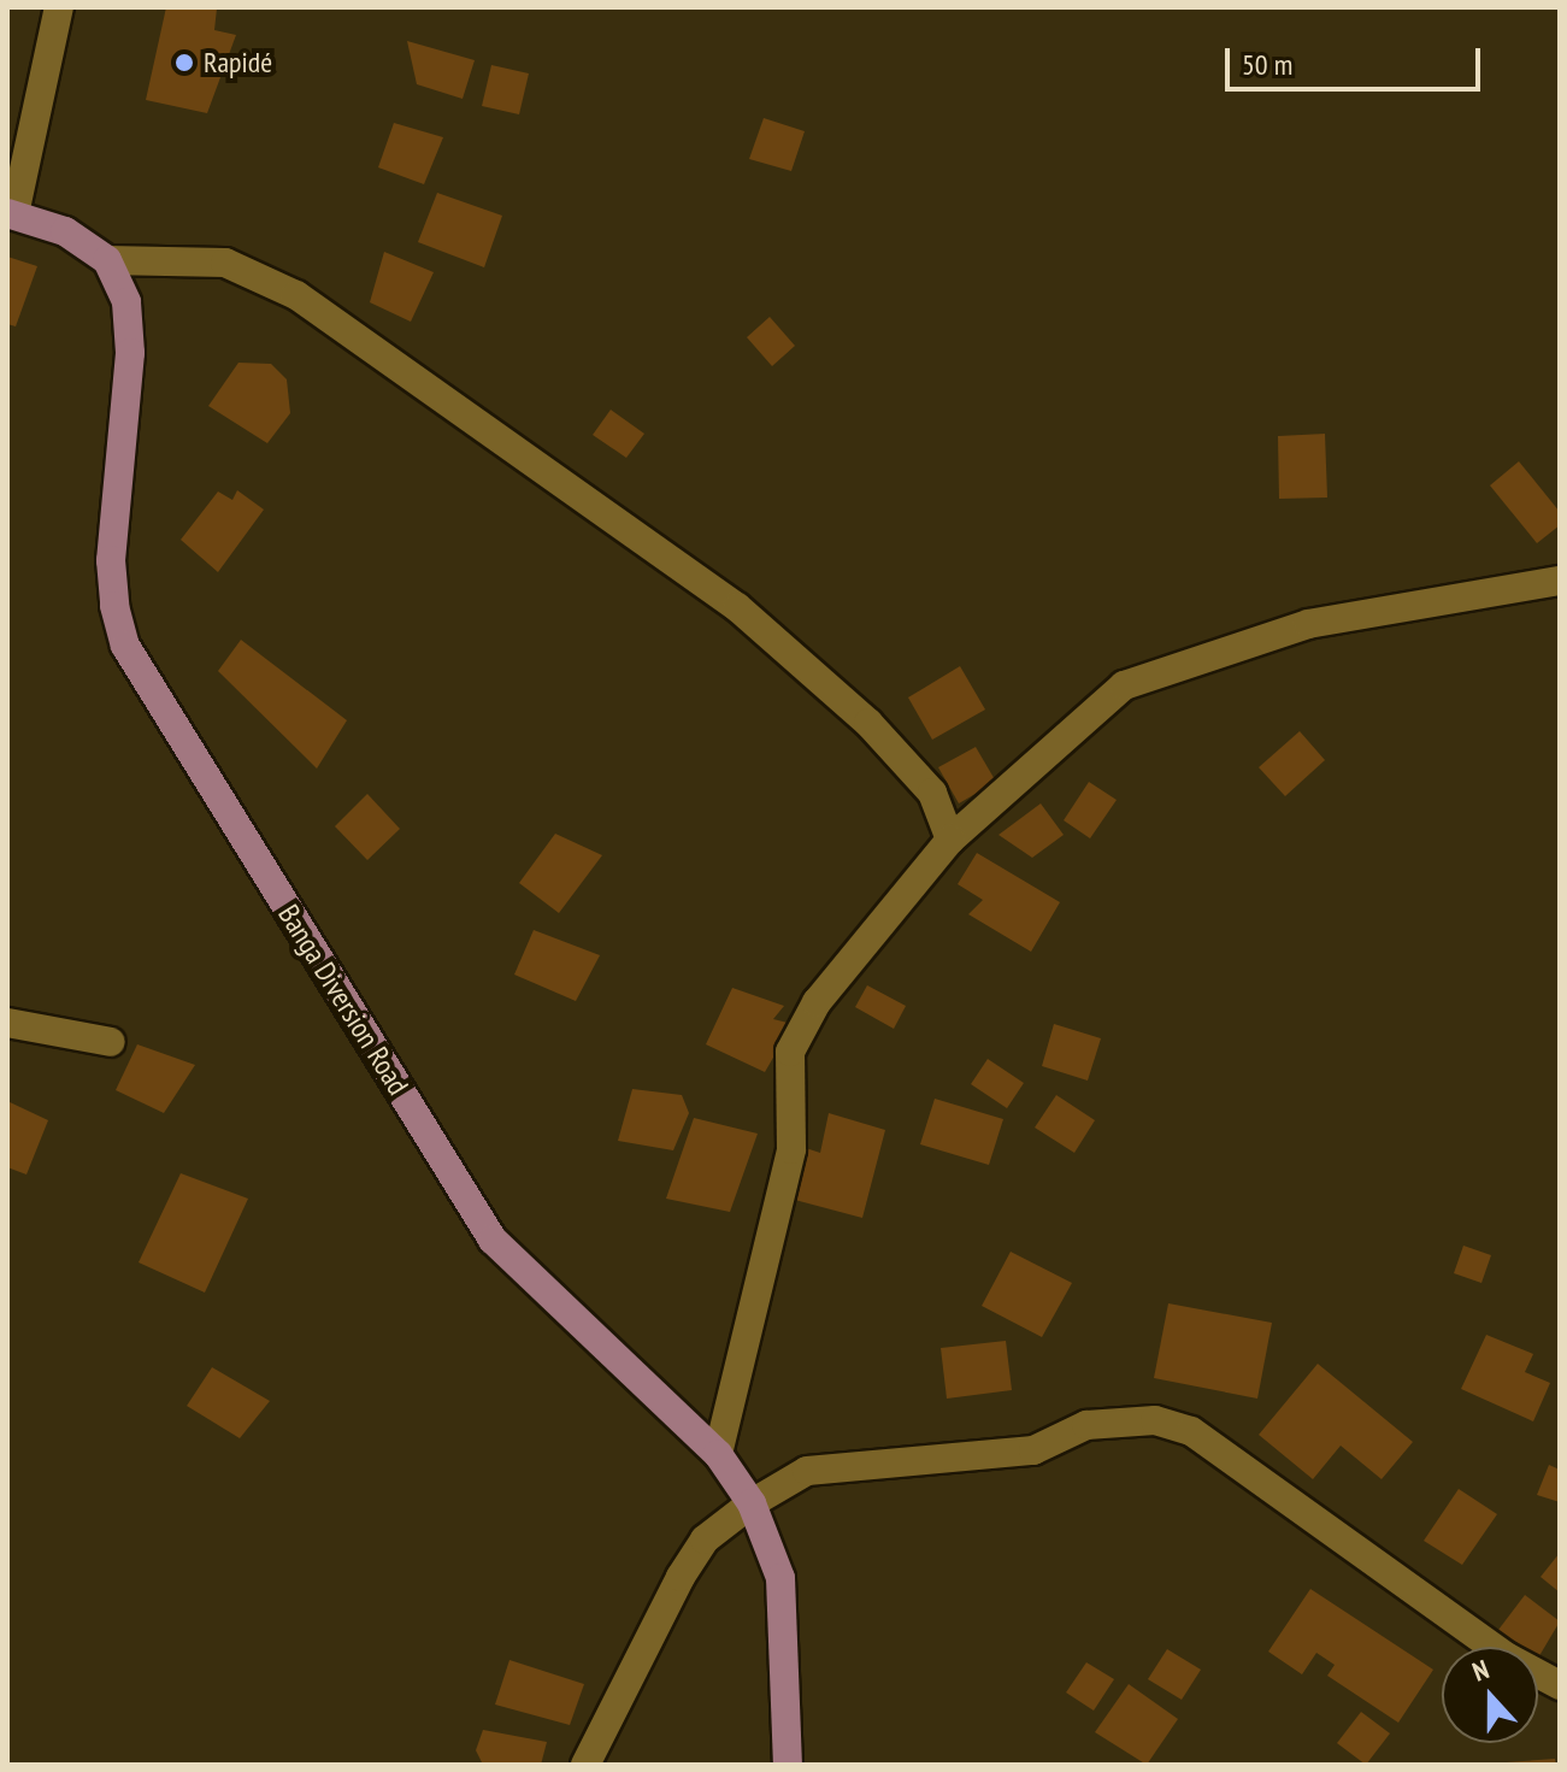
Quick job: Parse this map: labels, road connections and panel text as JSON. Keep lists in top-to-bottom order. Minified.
{"streets":{"main road":["Banga Diversion Road"]},"places":["Rapidé"],"scale_bar":"50 m","north":"top"}
